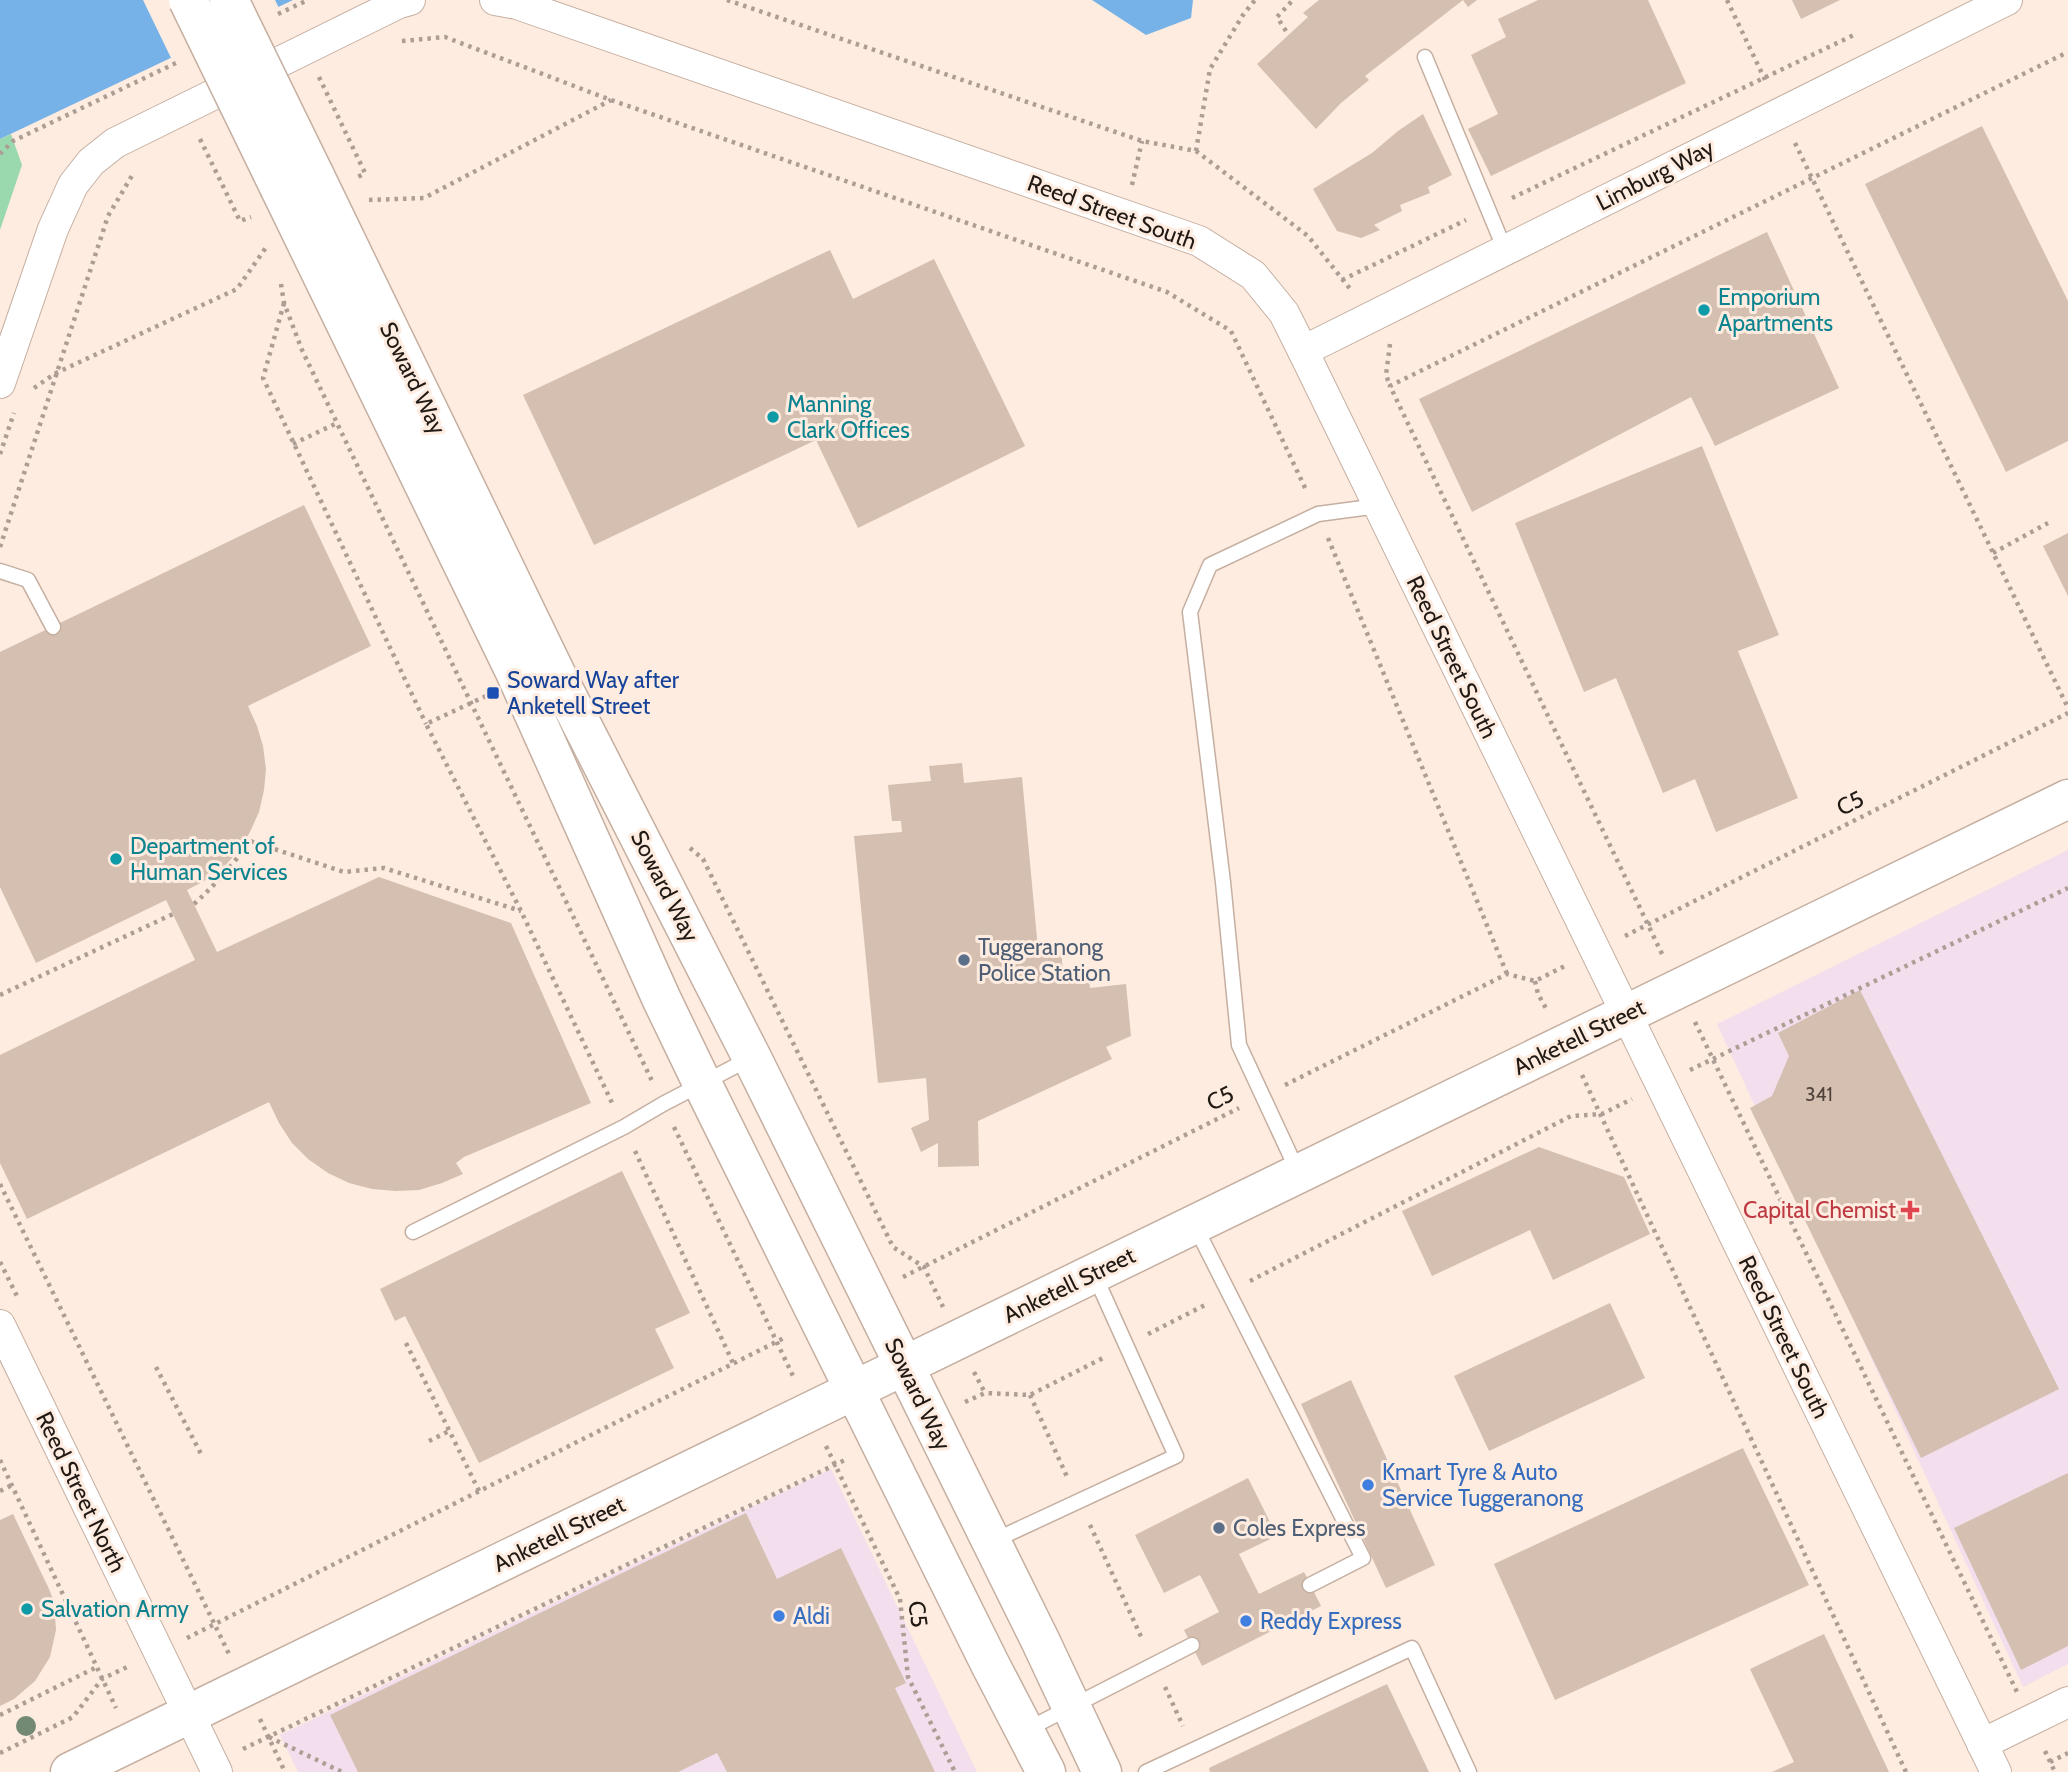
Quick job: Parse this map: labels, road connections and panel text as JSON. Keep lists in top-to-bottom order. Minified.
{"streets":{"main road":["Soward Way","Anketell Street"],"street":["Limburg Way","Reed Street South","Reed Street North"],"path":["C5"]},"crossings":[["Limburg Way","Reed Street South"],["Reed Street South","Anketell Street"],["Soward Way","Anketell Street"],["Anketell Street","Reed Street North"]],"places":{"other":["Emporium Apartments","Manning Clark Offices","Department of Human Services","Tuggeranong Police Station","Kmart Tyre & Auto Service Tuggeranong","Coles Express","Salvation Army","Aldi","Reddy Express"],"transit":["Soward Way after Anketell Street"],"health":["Capital Chemist"]},"house_numbers":["341"]}
